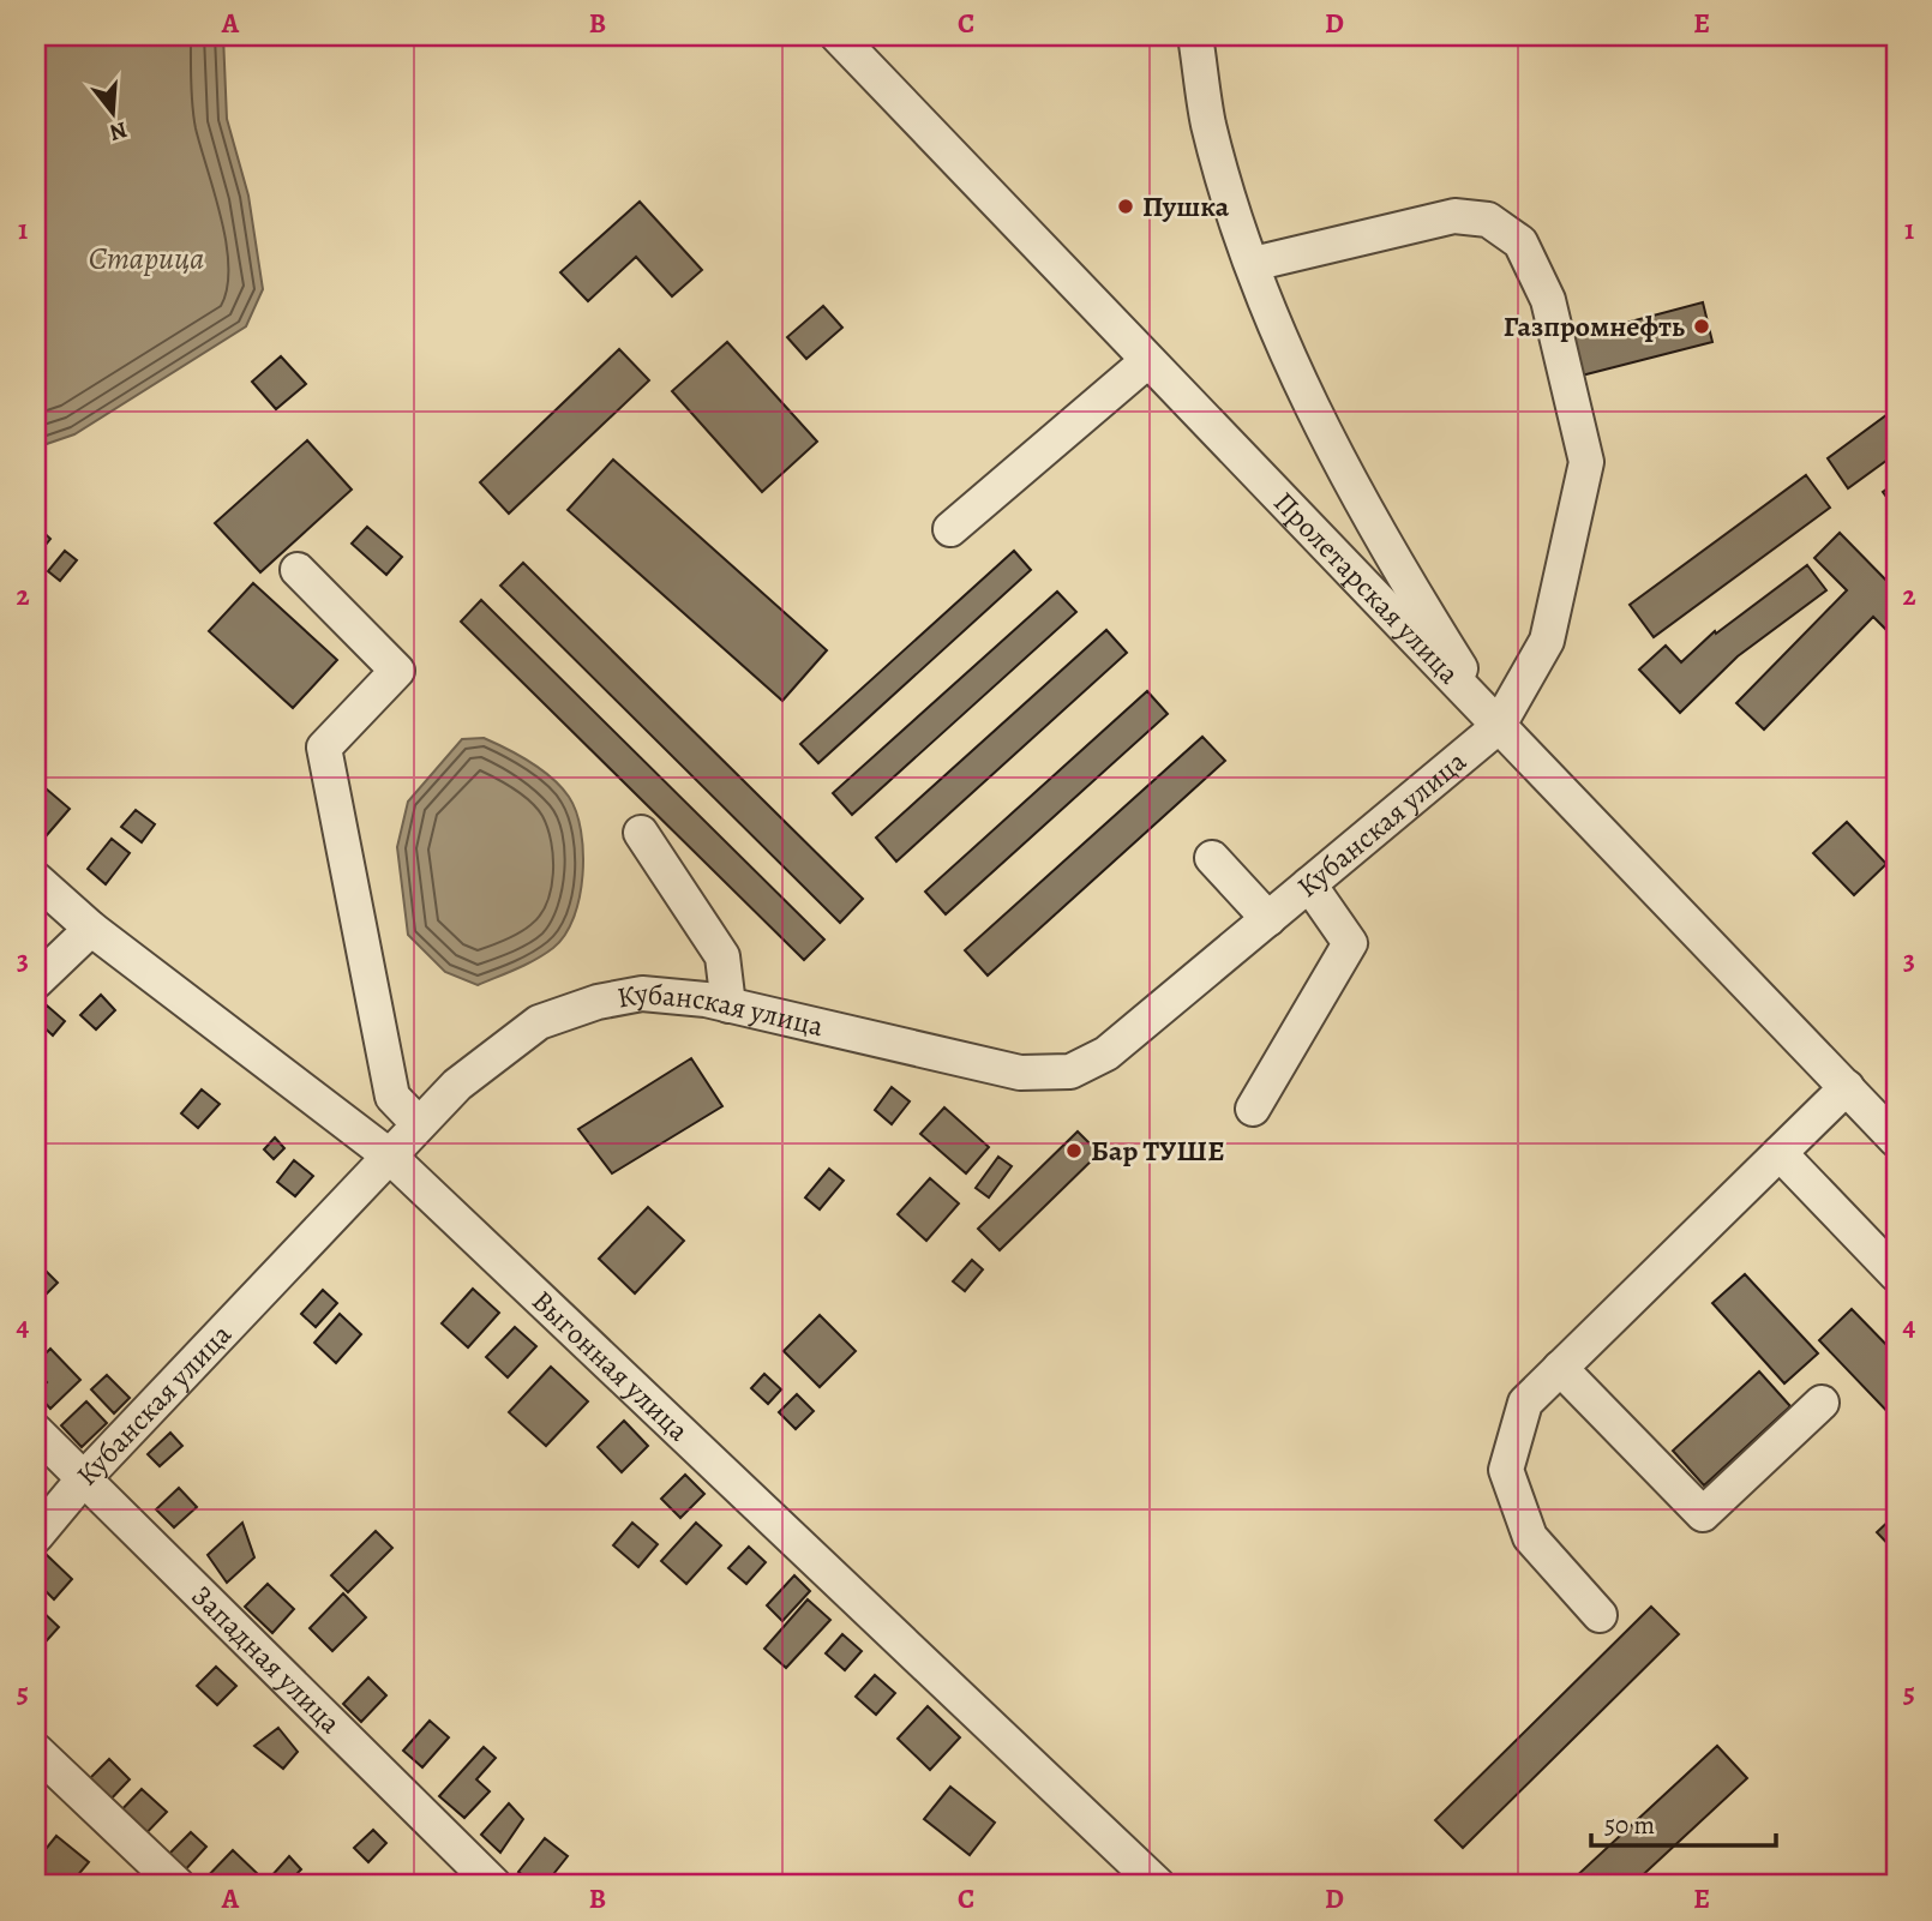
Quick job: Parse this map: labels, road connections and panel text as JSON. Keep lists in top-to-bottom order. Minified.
{"streets":{"street":["Пролетарская улица","Кубанская улица","Выгонная улица","Западная улица"]},"crossings":[["Пролетарская улица","Кубанская улица"],["Кубанская улица","Выгонная улица"],["Кубанская улица","Западная улица"]],"water":["Старица"],"places":["Пушка","Газпромнефть","Бар ТУШЕ"],"scale_bar":"50 m","north":"bottom","grid":{"columns":["A","B","C","D","E"],"rows":["1","2","3","4","5"]}}
